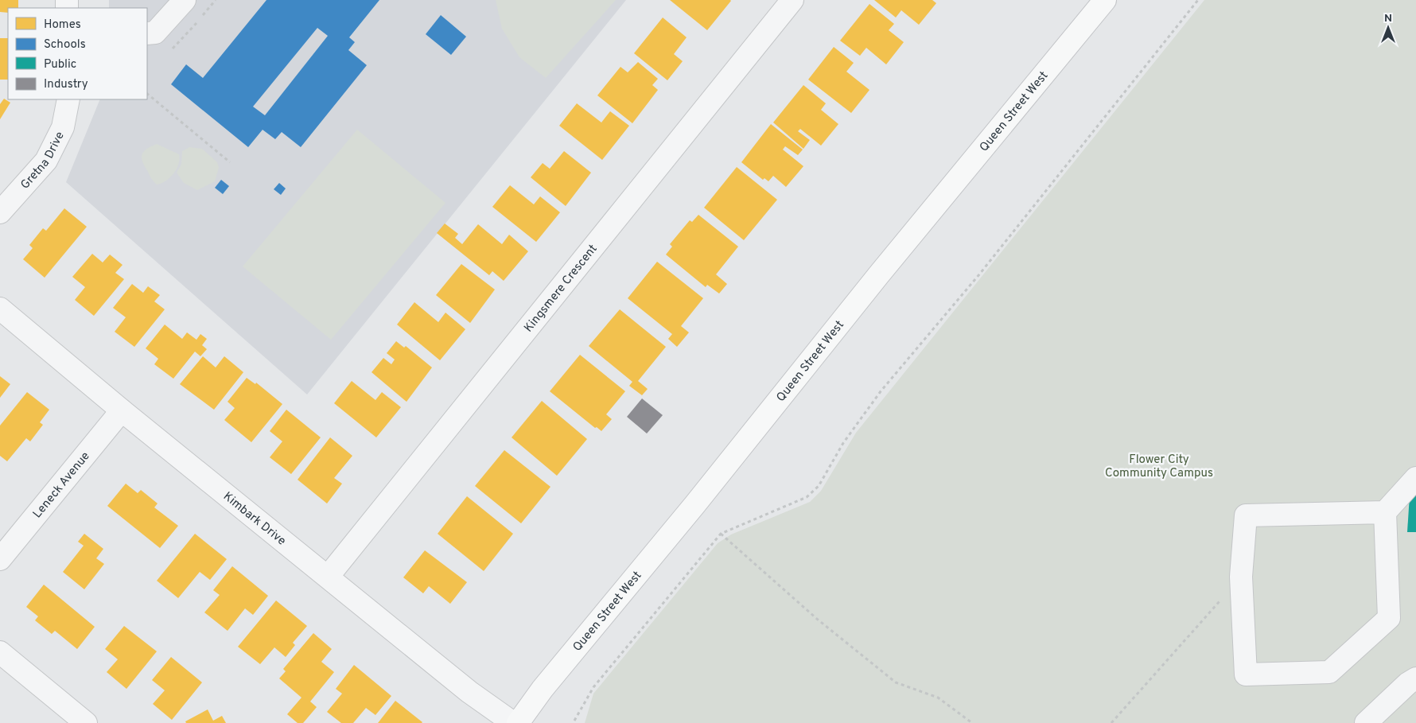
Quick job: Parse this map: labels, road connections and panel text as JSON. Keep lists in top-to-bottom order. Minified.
{"streets":{"main road":["Queen Street West"],"street":["Gretna Drive","Kingsmere Crescent","Leneck Avenue","Kimbark Drive"]},"crossings":[["Kingsmere Crescent","Kimbark Drive"],["Leneck Avenue","Kimbark Drive"]],"parks":["Flower City Community Campus"],"legend":["Homes","Schools","Public","Industry"],"north":"top"}
